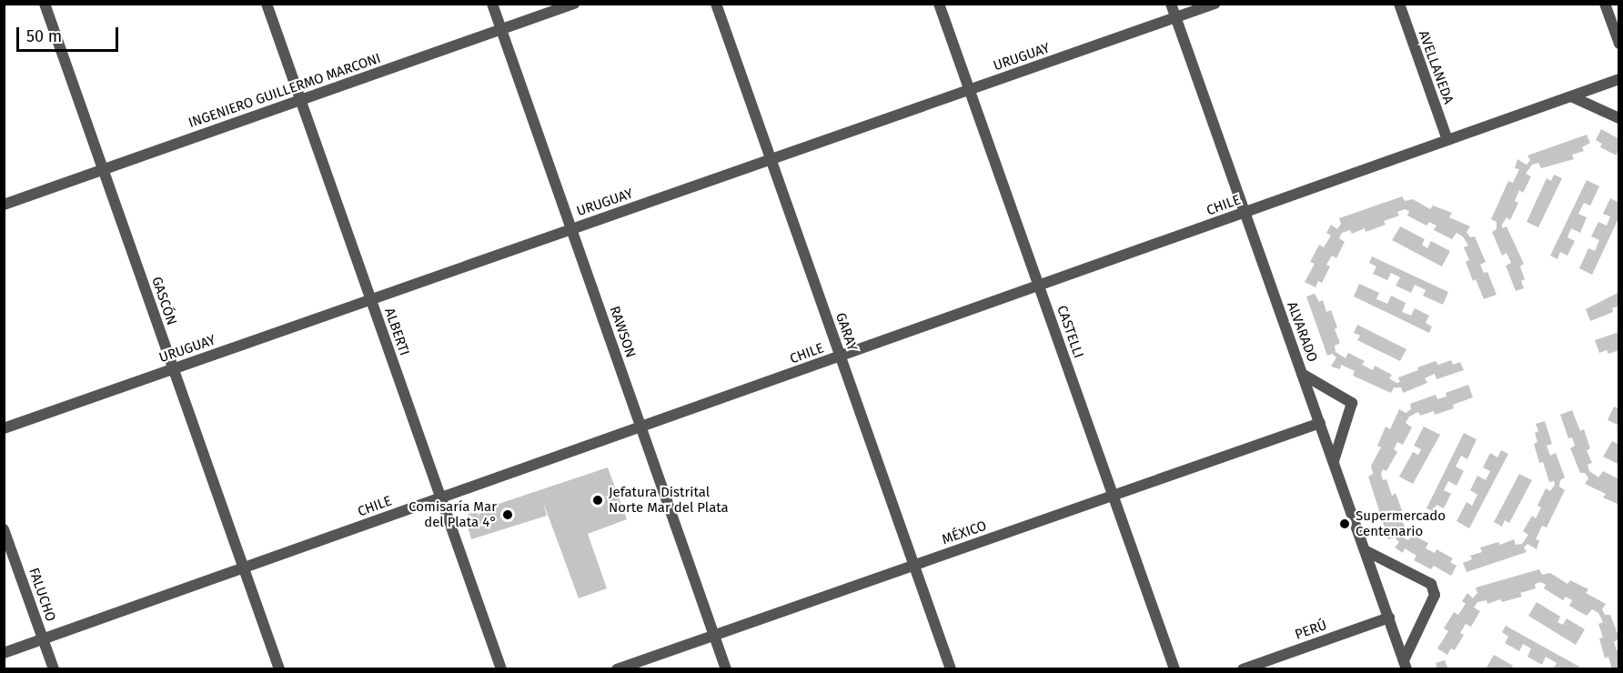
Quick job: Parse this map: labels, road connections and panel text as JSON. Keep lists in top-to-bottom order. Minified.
{"streets":{"street":["URUGUAY","AVELLANEDA","INGENIERO GUILLERMO MARCONI","CHILE","GASCÓN","ALBERTI","RAWSON","GARAY","CASTELLI","ALVARADO","MÉXICO","FALUCHO","PERÚ"]},"crossings":[["URUGUAY","GASCÓN"],["URUGUAY","ALBERTI"],["URUGUAY","RAWSON"],["URUGUAY","GARAY"],["URUGUAY","CASTELLI"],["URUGUAY","ALVARADO"],["AVELLANEDA","CHILE"],["INGENIERO GUILLERMO MARCONI","GASCÓN"],["INGENIERO GUILLERMO MARCONI","ALBERTI"],["INGENIERO GUILLERMO MARCONI","RAWSON"],["CHILE","GASCÓN"],["CHILE","ALBERTI"],["CHILE","RAWSON"],["CHILE","GARAY"],["CHILE","CASTELLI"],["CHILE","ALVARADO"],["CHILE","FALUCHO"],["RAWSON","MÉXICO"],["GARAY","MÉXICO"],["CASTELLI","MÉXICO"],["ALVARADO","MÉXICO"],["ALVARADO","PERÚ"]],"places":["Jefatura Distrital Norte Mar del Plata","Comisaría Mar del Plata 4°","Supermercado Centenario"],"scale_bar":"50 m"}
